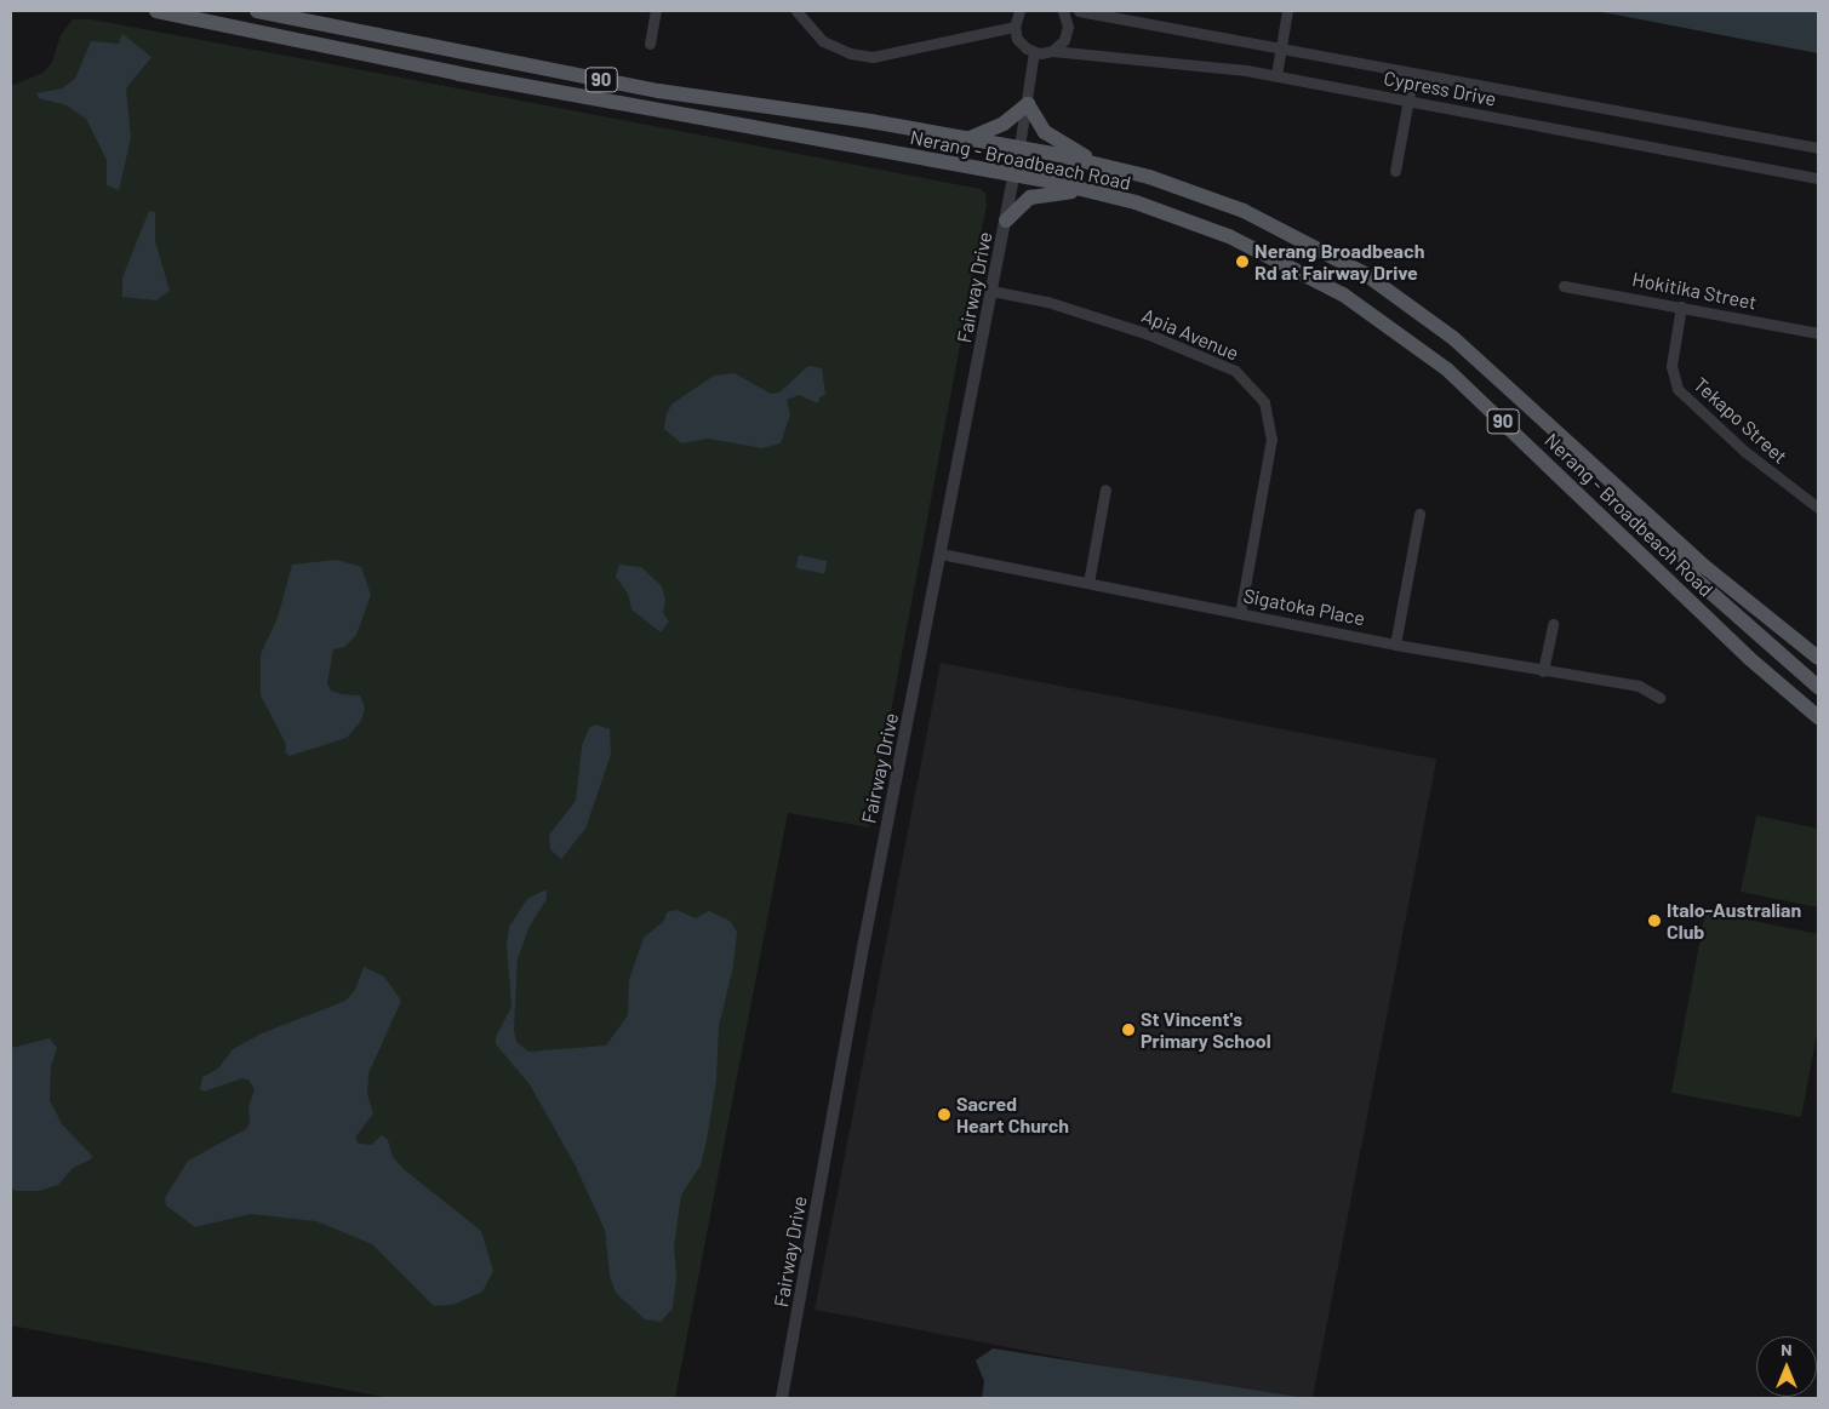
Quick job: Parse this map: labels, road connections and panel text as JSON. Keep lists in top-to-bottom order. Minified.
{"streets":{"main road":["90","Nerang - Broadbeach Road"],"street":["Cypress Drive","Fairway Drive","Hokitika Street","Apia Avenue","Tekapo Street","Sigatoka Place"]},"crossings":[["Nerang - Broadbeach Road","Fairway Drive"],["Fairway Drive","Apia Avenue"],["Fairway Drive","Sigatoka Place"],["Hokitika Street","Tekapo Street"],["Apia Avenue","Sigatoka Place"]],"places":["Nerang Broadbeach Rd at Fairway Drive","Italo-Australian Club","St Vincent's Primary School","Sacred Heart Church"],"north":"top"}
